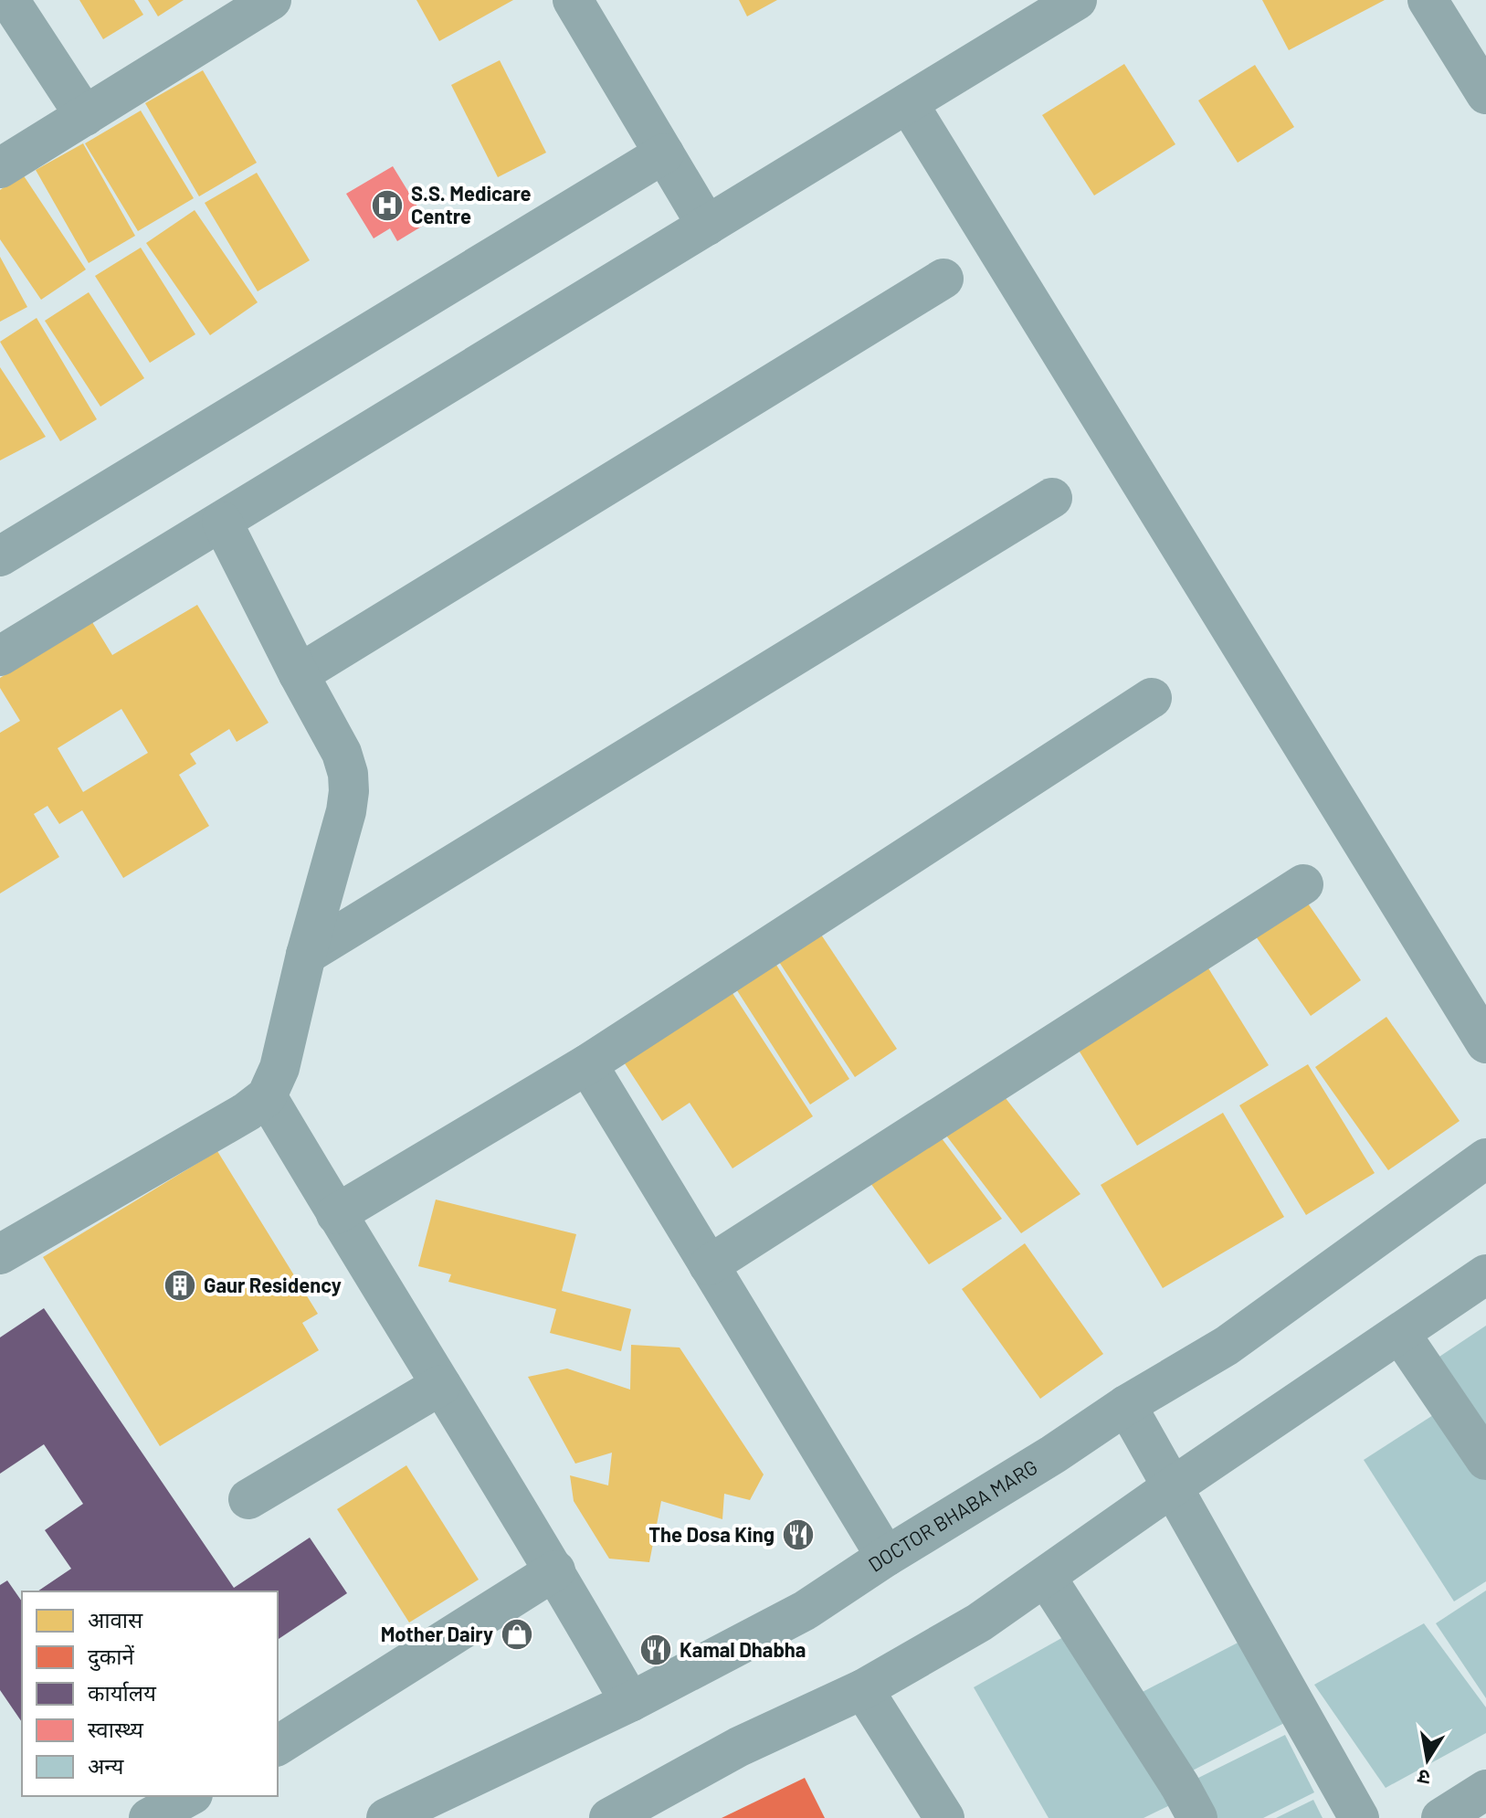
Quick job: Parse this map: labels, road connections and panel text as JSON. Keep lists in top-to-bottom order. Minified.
{"streets":{"street":["DOCTOR BHABA MARG"]},"places":{"hospital":["S.S. Medicare Centre"],"building":["Gaur Residency"],"restaurant":["The Dosa King","Kamal Dhabha"],"shop":["Mother Dairy"]},"legend":["आवास","दुकानें","कार्यालय","स्वास्थ्य","अन्य"],"north":"bottom"}
